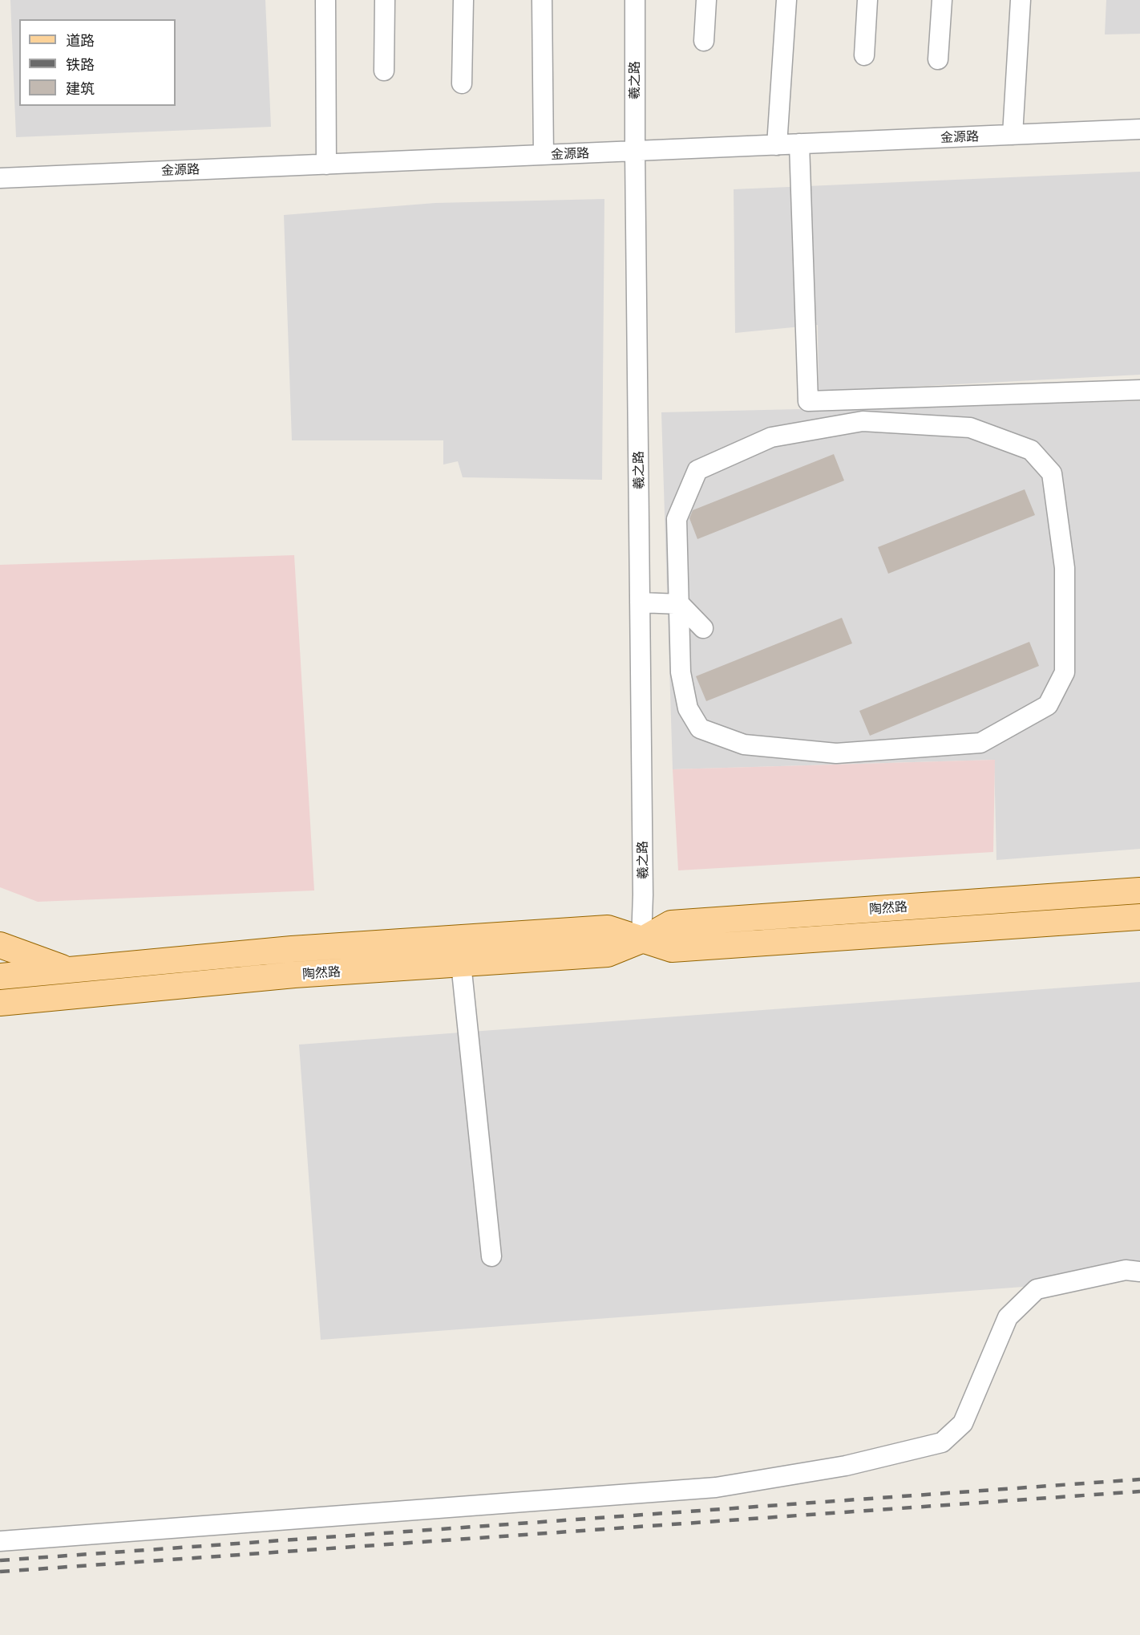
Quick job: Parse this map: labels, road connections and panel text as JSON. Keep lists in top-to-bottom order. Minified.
{"streets":{"main road":["陶然路"],"street":["羲之路","金源路"]},"crossings":[["羲之路","金源路"],["羲之路","陶然路"]],"legend":["道路","铁路","建筑"]}
